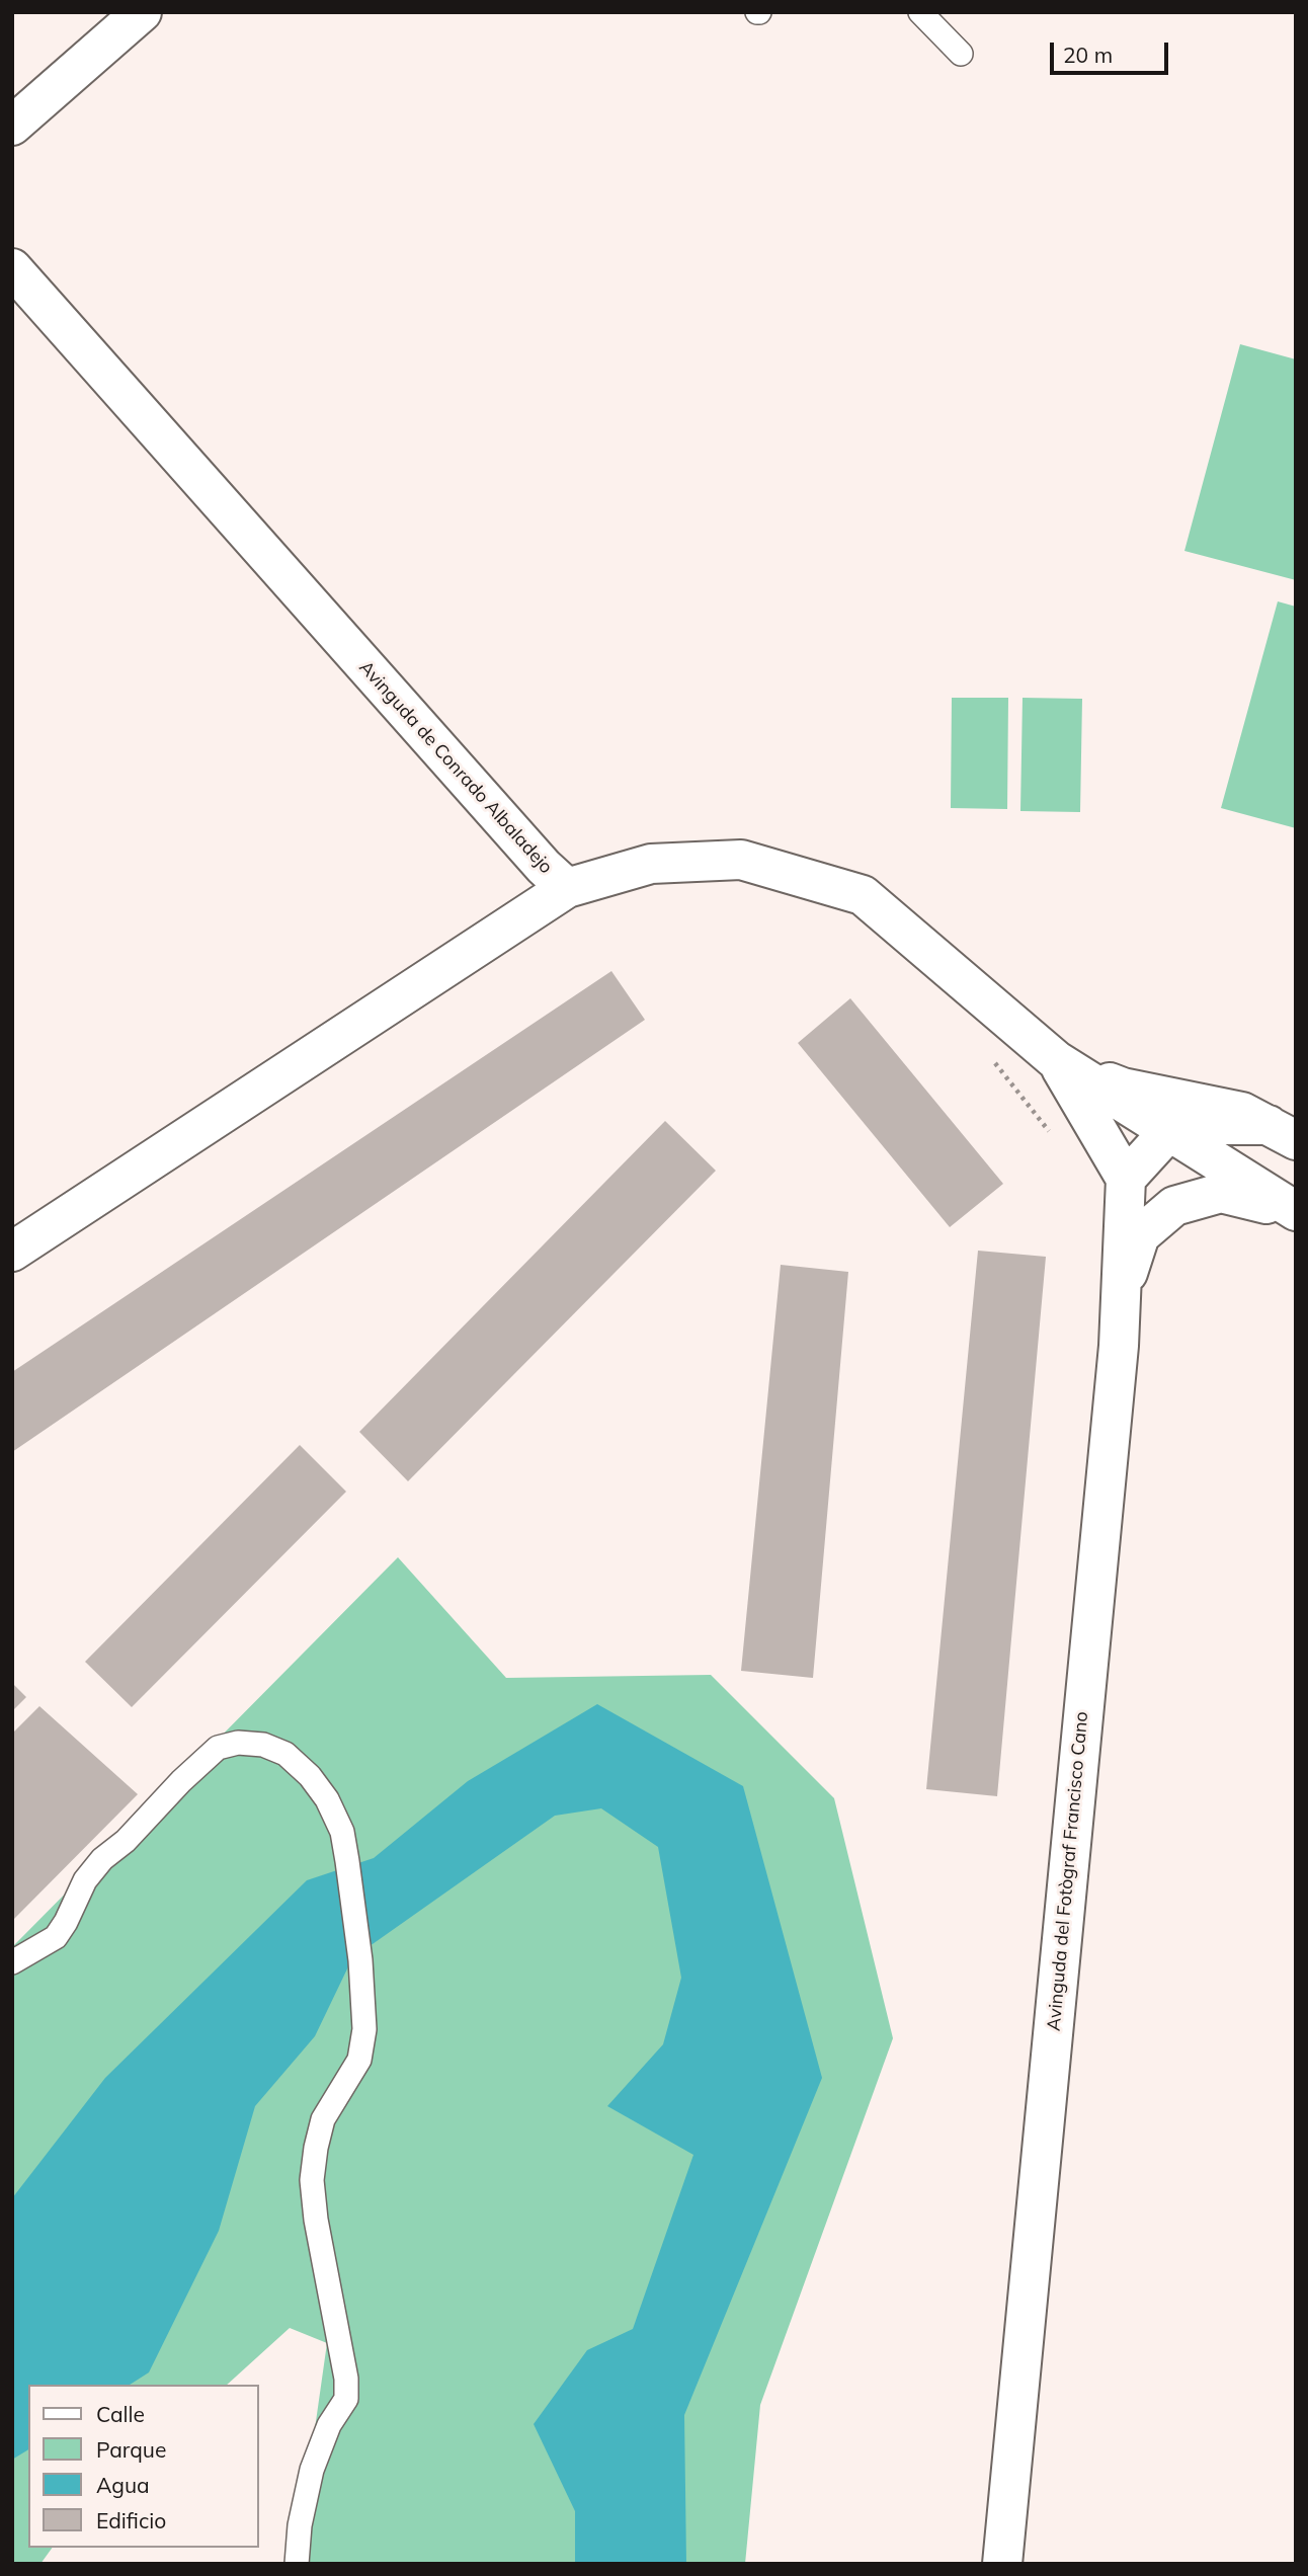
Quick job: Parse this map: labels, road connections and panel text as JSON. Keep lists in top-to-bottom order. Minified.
{"streets":{"street":["Avinguda de Conrado Albaladejo","Avinguda del Fotògraf Francisco Cano"]},"legend":["Calle","Parque","Agua","Edificio"],"scale_bar":"20 m"}
